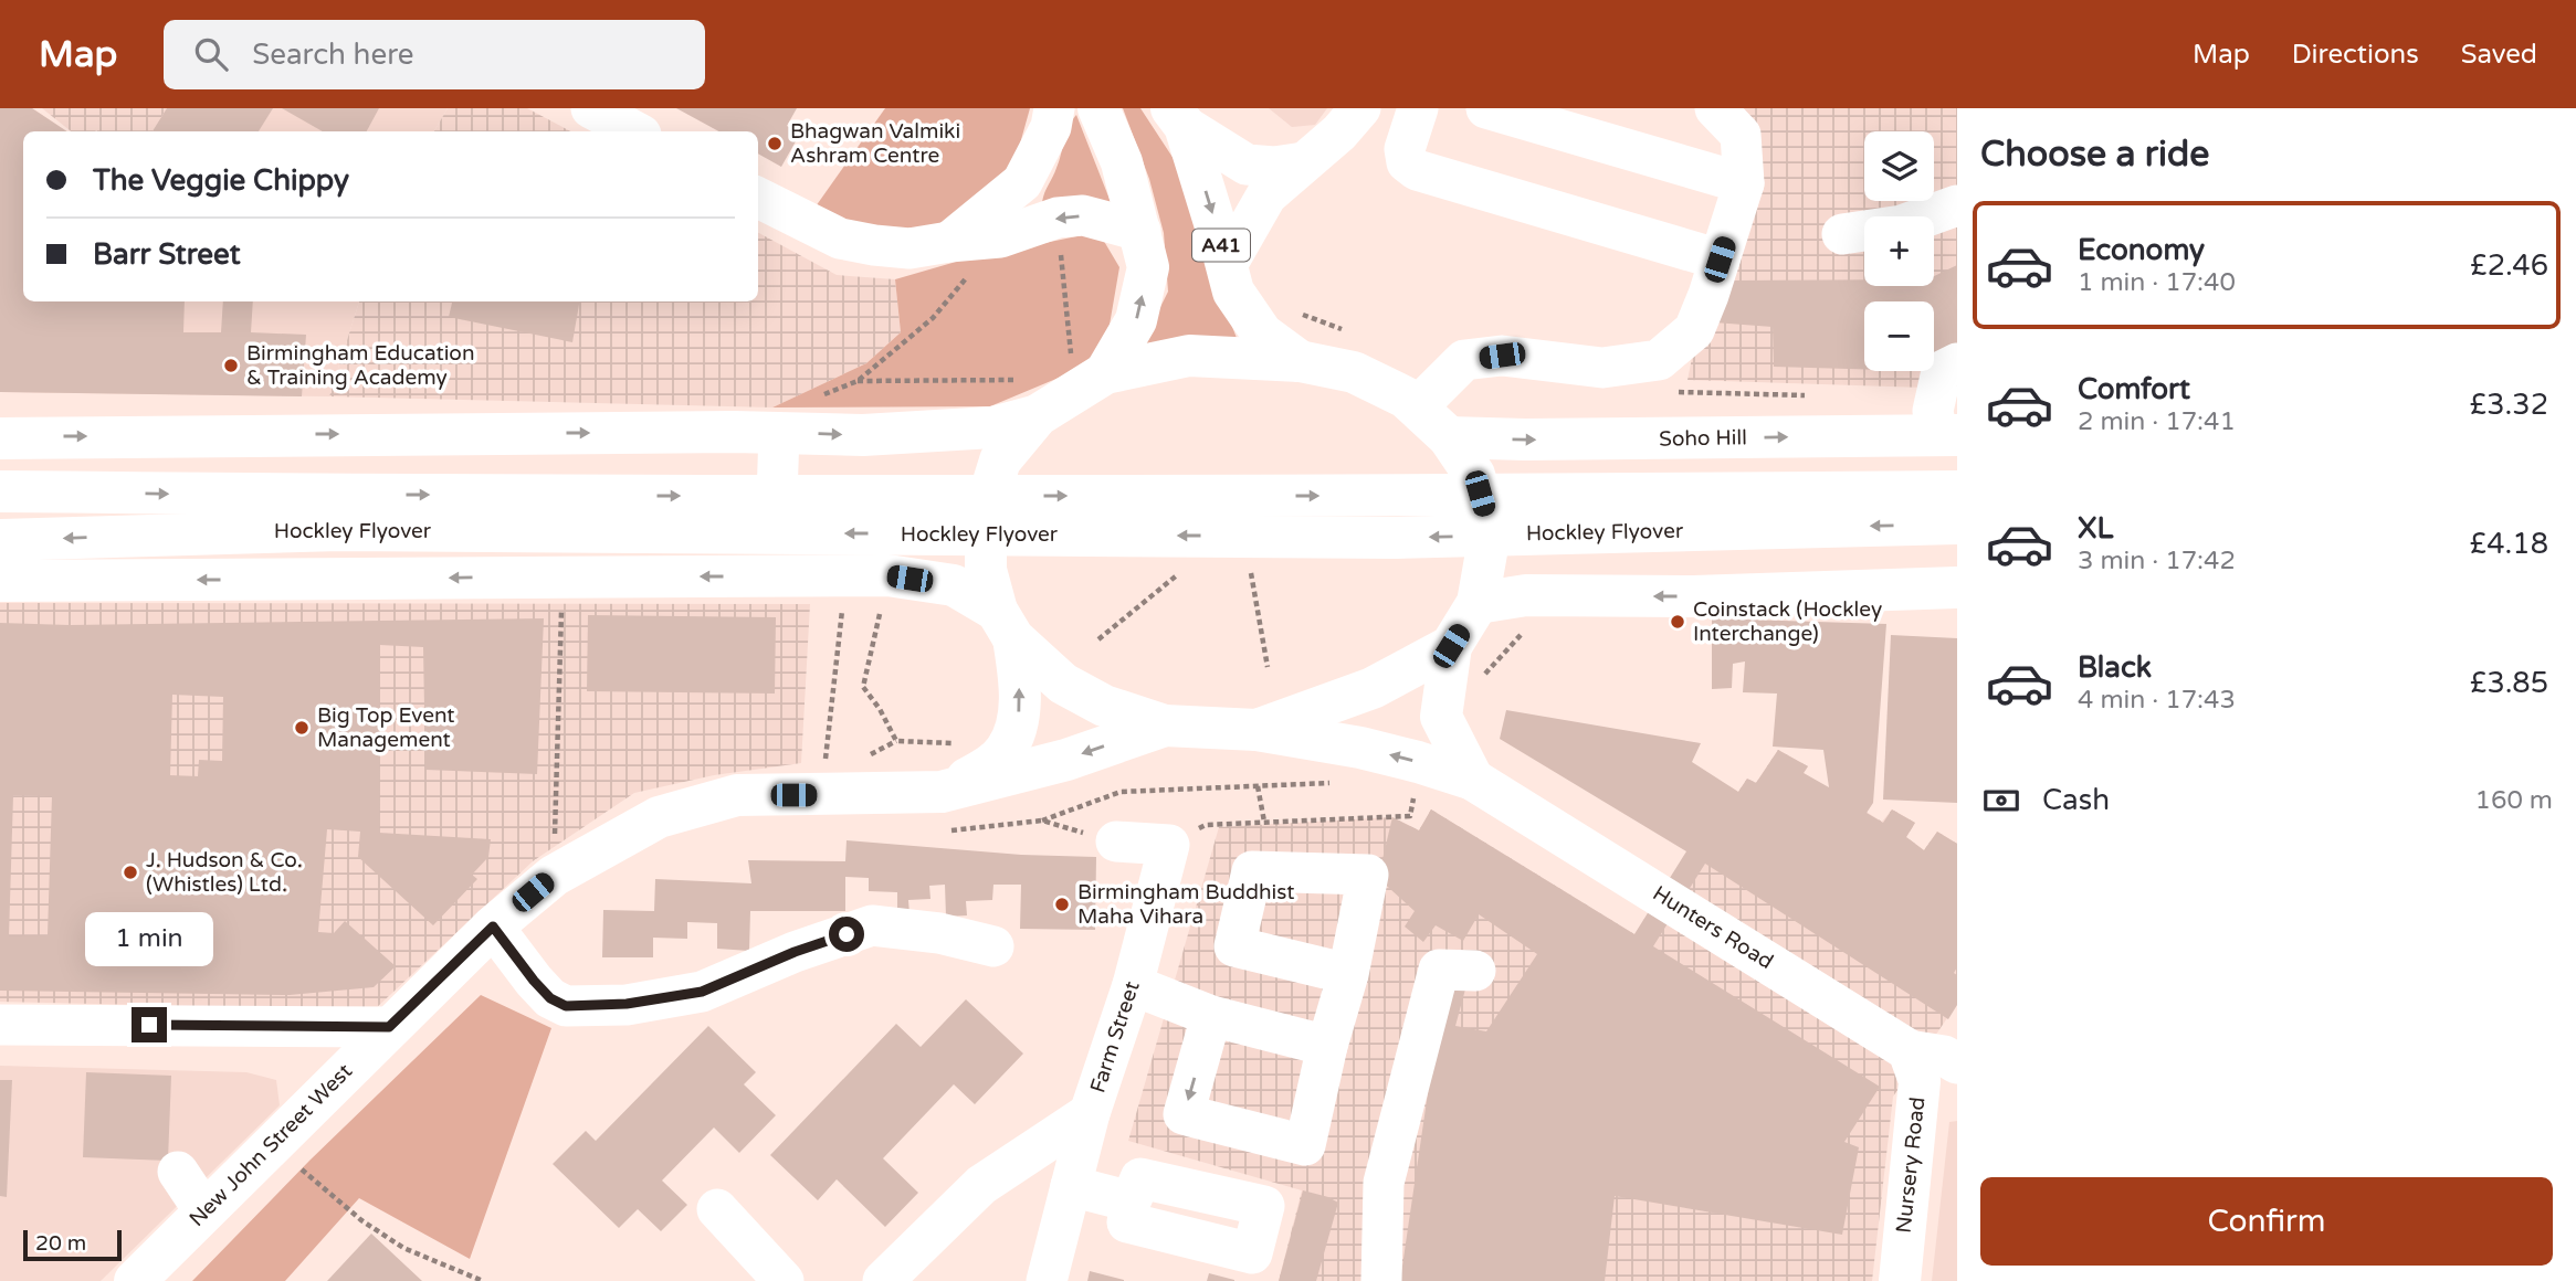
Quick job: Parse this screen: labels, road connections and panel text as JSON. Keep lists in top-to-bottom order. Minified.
{"streets":{"main road":["A41","Soho Hill","Hockley Flyover","Hunters Road","New John Street West","Nursery Road"],"street":["Farm Street"]},"crossings":[["A41","Soho Hill"],["A41","Hockley Flyover"],["A41","Hunters Road"],["A41","New John Street West"],["Hunters Road","Nursery Road"]],"places":["Bhagwan Valmiki Ashram Centre","Birmingham Education & Training Academy","Coinstack (Hockley Interchange)","Big Top Event Management","J. Hudson & Co. (Whistles) Ltd.","Birmingham Buddhist Maha Vihara"],"scale_bar":"20 m","page":{"header":"Map","search":"Search here","nav":["Map","Directions","Saved"],"heading":"Choose a ride","map_buttons":["+","−"],"banner":["The Veggie Chippy","Barr Street"],"list":[{"name":"Economy","note":"1 min · 17:40","value":"£2.46"},{"name":"Comfort","note":"2 min · 17:41","value":"£3.32"},{"name":"XL","note":"3 min · 17:42","value":"£4.18"},{"name":"Black","note":"4 min · 17:43","value":"£3.85"}],"pay":["Cash","160 m"],"bubble":"1 min","buttons":"Confirm","scale":"20 m"}}
